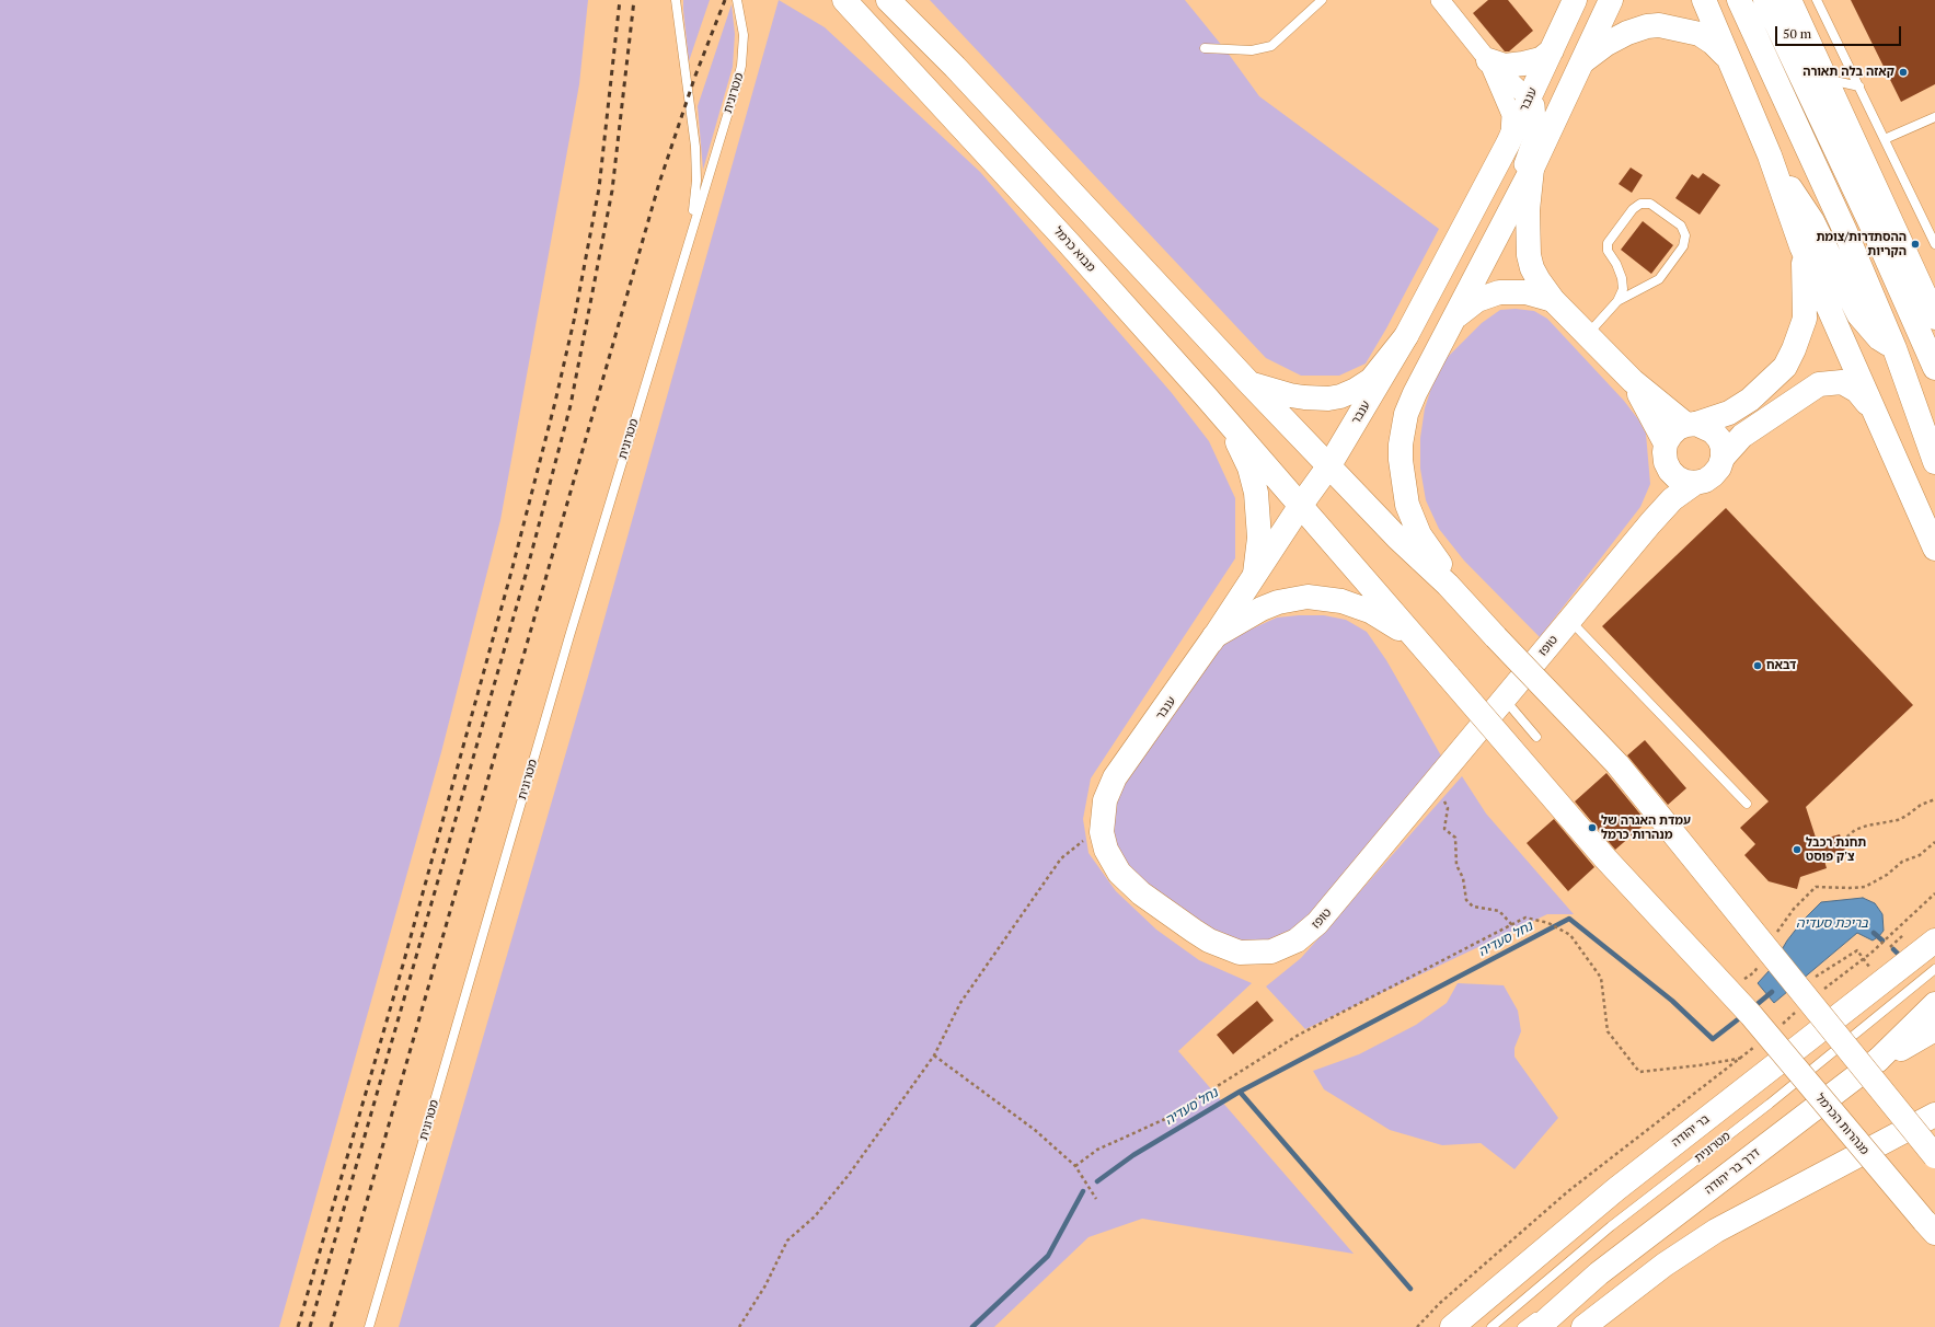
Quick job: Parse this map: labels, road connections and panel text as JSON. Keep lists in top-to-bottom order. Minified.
{"streets":{"main road":["ענבר","מבוא כרמל","טופז","מנהרות הכרמל","בר יהודה","דרך בר יהודה"],"lane":["מטרונית"]},"crossings":[["ענבר","מבוא כרמל"],["ענבר","טופז"],["מבוא כרמל","מנהרות הכרמל"]],"water":["בריכת סעדיה","נחל סעדיה"],"places":["קאזה בלה תאורה","ההסתדרות/צומת הקריות","דבאח","עמדת האגרה של מנהרות כרמל","תחנת רכבל צ'ק פוסט"],"scale_bar":"50 m"}
